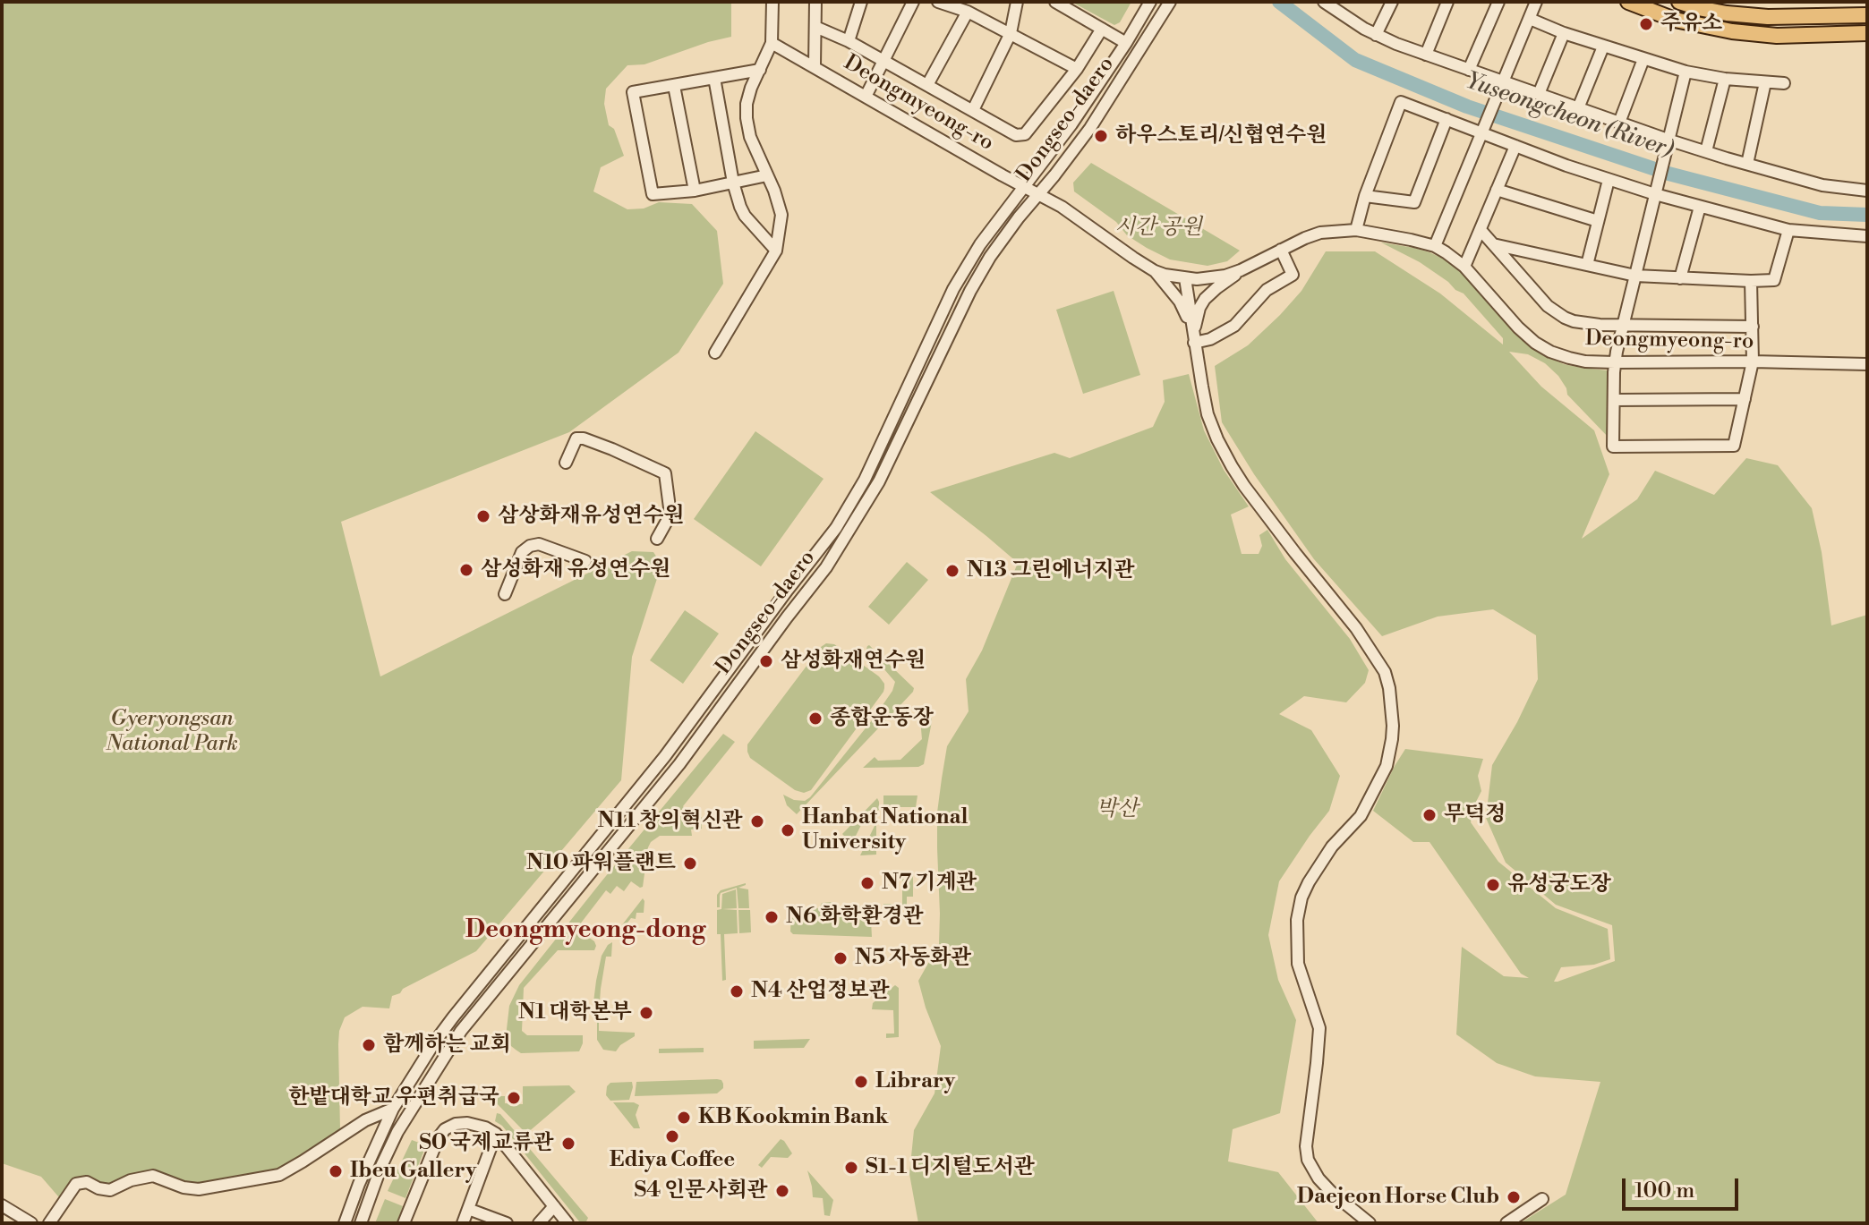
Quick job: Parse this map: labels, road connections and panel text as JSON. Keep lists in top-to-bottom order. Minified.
{"streets":{"street":["Deongmyeong-ro","Dongseo-daero"]},"crossings":[["Deongmyeong-ro","Dongseo-daero"]],"districts":["Deongmyeong-dong"],"water":["Yuseongcheon (River)"],"parks":["시간 공원","Gyeryongsan National Park","박산"],"places":["주유소","하우스토리/신협연수원","삼상화재유성연수원","삼성화재 유성연수원","N13 그린에너지관","삼성화재연수원","종합운동장","무덕정","N11 창의혁신관","Hanbat National University","N10 파워플랜트","N7 기계관","유성궁도장","N6 화학환경관","N5 자동화관","N4 산업정보관","N1 대학본부","함께하는 교회","Library","한밭대학교 우편취급국","KB Kookmin Bank","Ediya Coffee","S0 국제교류관","S1-1 디지털도서관","Ibeu Gallery","S4 인문사회관","Daejeon Horse Club"],"scale_bar":"100 m"}
